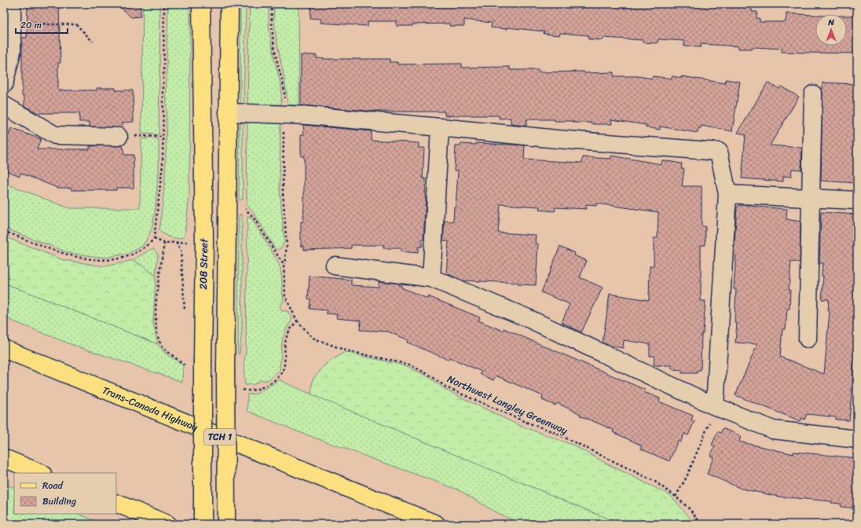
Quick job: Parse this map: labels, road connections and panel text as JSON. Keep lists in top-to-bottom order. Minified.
{"streets":{"main road":["208 Street","Trans-Canada Highway","TCH 1"],"path":["Northwest Langley Greenway"]},"legend":["Road","Building"],"scale_bar":"20 m","north":"top"}
